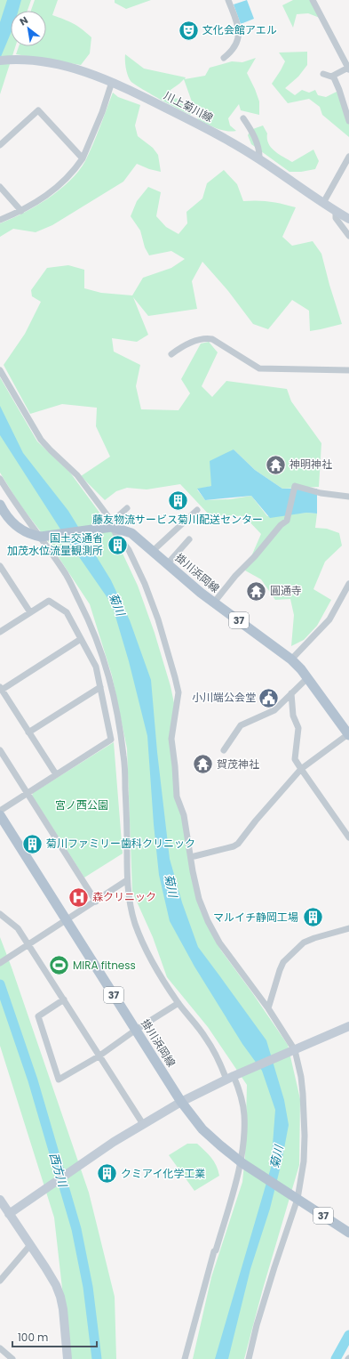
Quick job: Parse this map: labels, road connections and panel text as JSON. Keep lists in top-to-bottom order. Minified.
{"streets":{"main road":["掛川浜岡線","37"],"street":["川上菊川線"]},"water":["菊川","西方川"],"parks":["宮ノ西公園"],"places":{"theatre":["文化会館アエル"],"temple":["神明神社","圓通寺","賀茂神社"],"building":["藤友物流サービス菊川配送センター","国土交通省 加茂水位流量観測所","菊川ファミリー歯科クリニック","マルイチ静岡工場","クミアイ化学工業"],"public building":["小川端公会堂"],"hospital":["森クリニック"],"sports":["MIRA fitness"]},"scale_bar":"100 m","north":"top left"}
